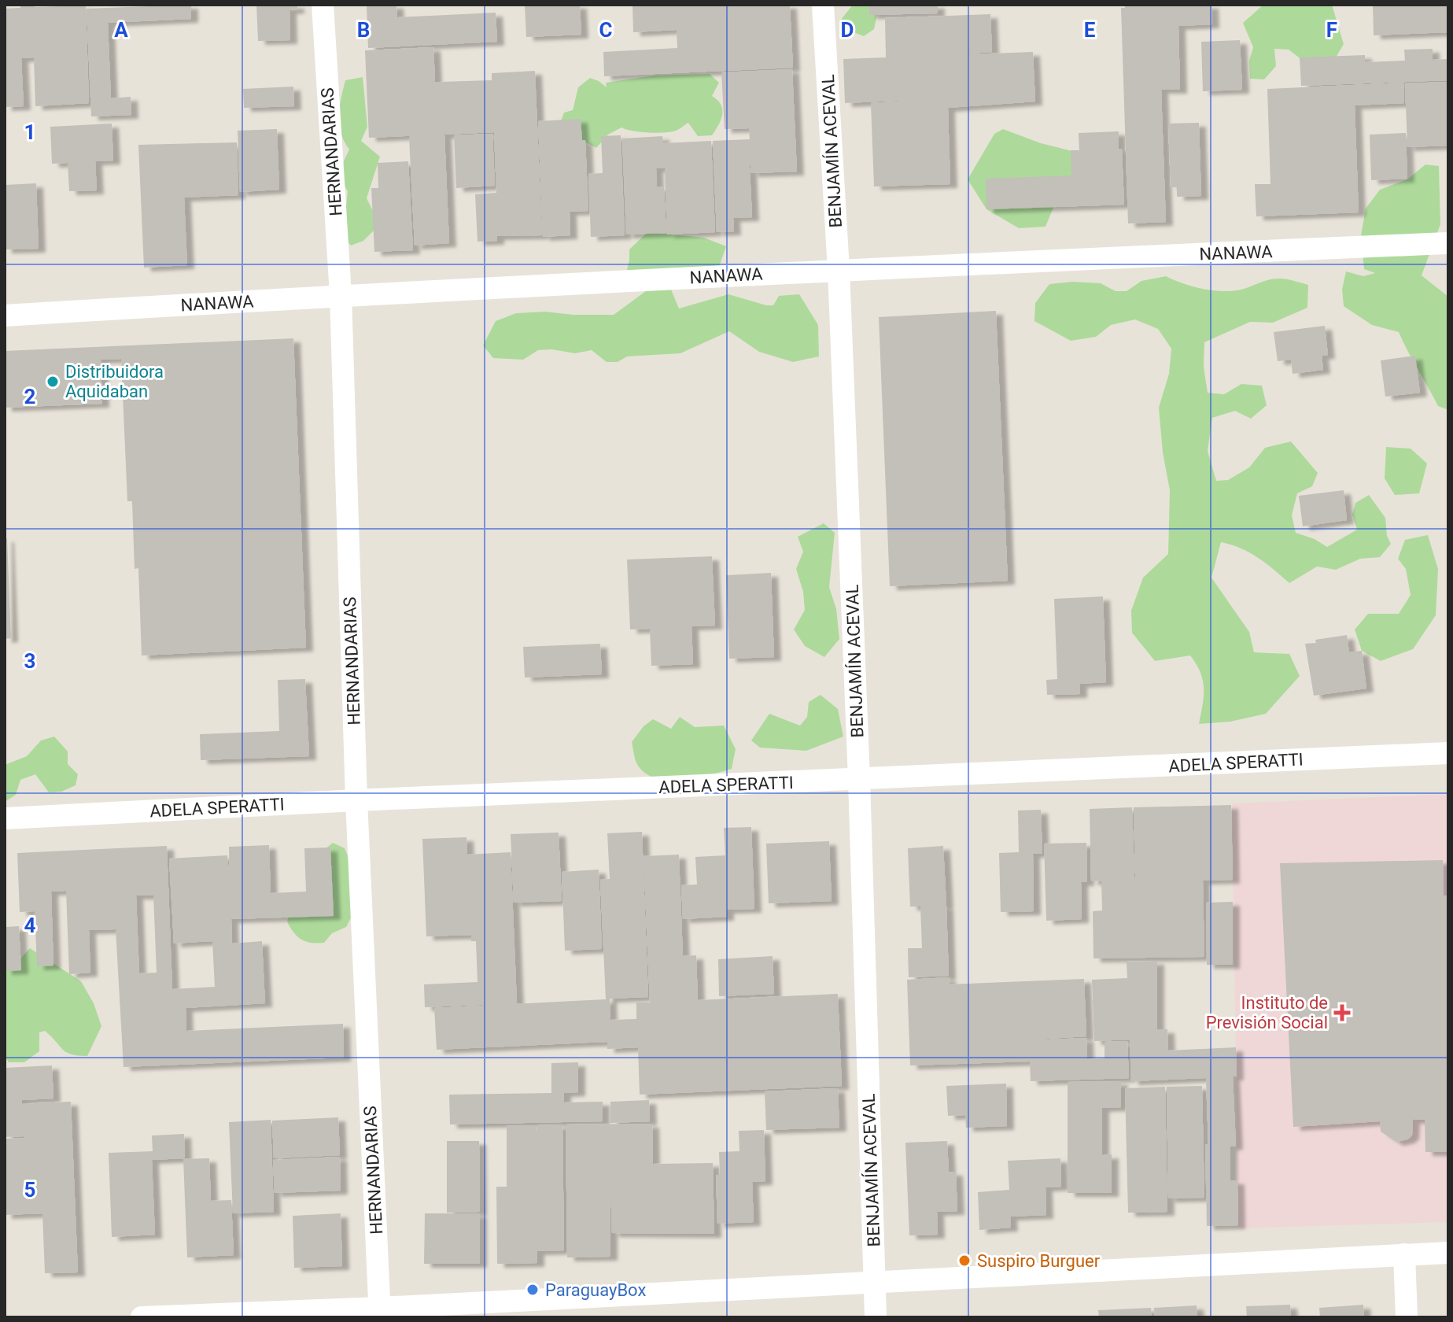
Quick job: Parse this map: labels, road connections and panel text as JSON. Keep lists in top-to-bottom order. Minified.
{"streets":{"street":["BENJAMÍN ACEVAL","HERNANDARIAS","NANAWA","ADELA SPERATTI"]},"crossings":[["BENJAMÍN ACEVAL","NANAWA"],["BENJAMÍN ACEVAL","ADELA SPERATTI"],["HERNANDARIAS","NANAWA"],["HERNANDARIAS","ADELA SPERATTI"]],"places":{"other":["Distribuidora Aquidaban","Suspiro Burguer","ParaguayBox"],"health":["Instituto de Previsión Social"]},"grid":{"columns":["A","B","C","D","E","F"],"rows":["1","2","3","4","5"]}}
